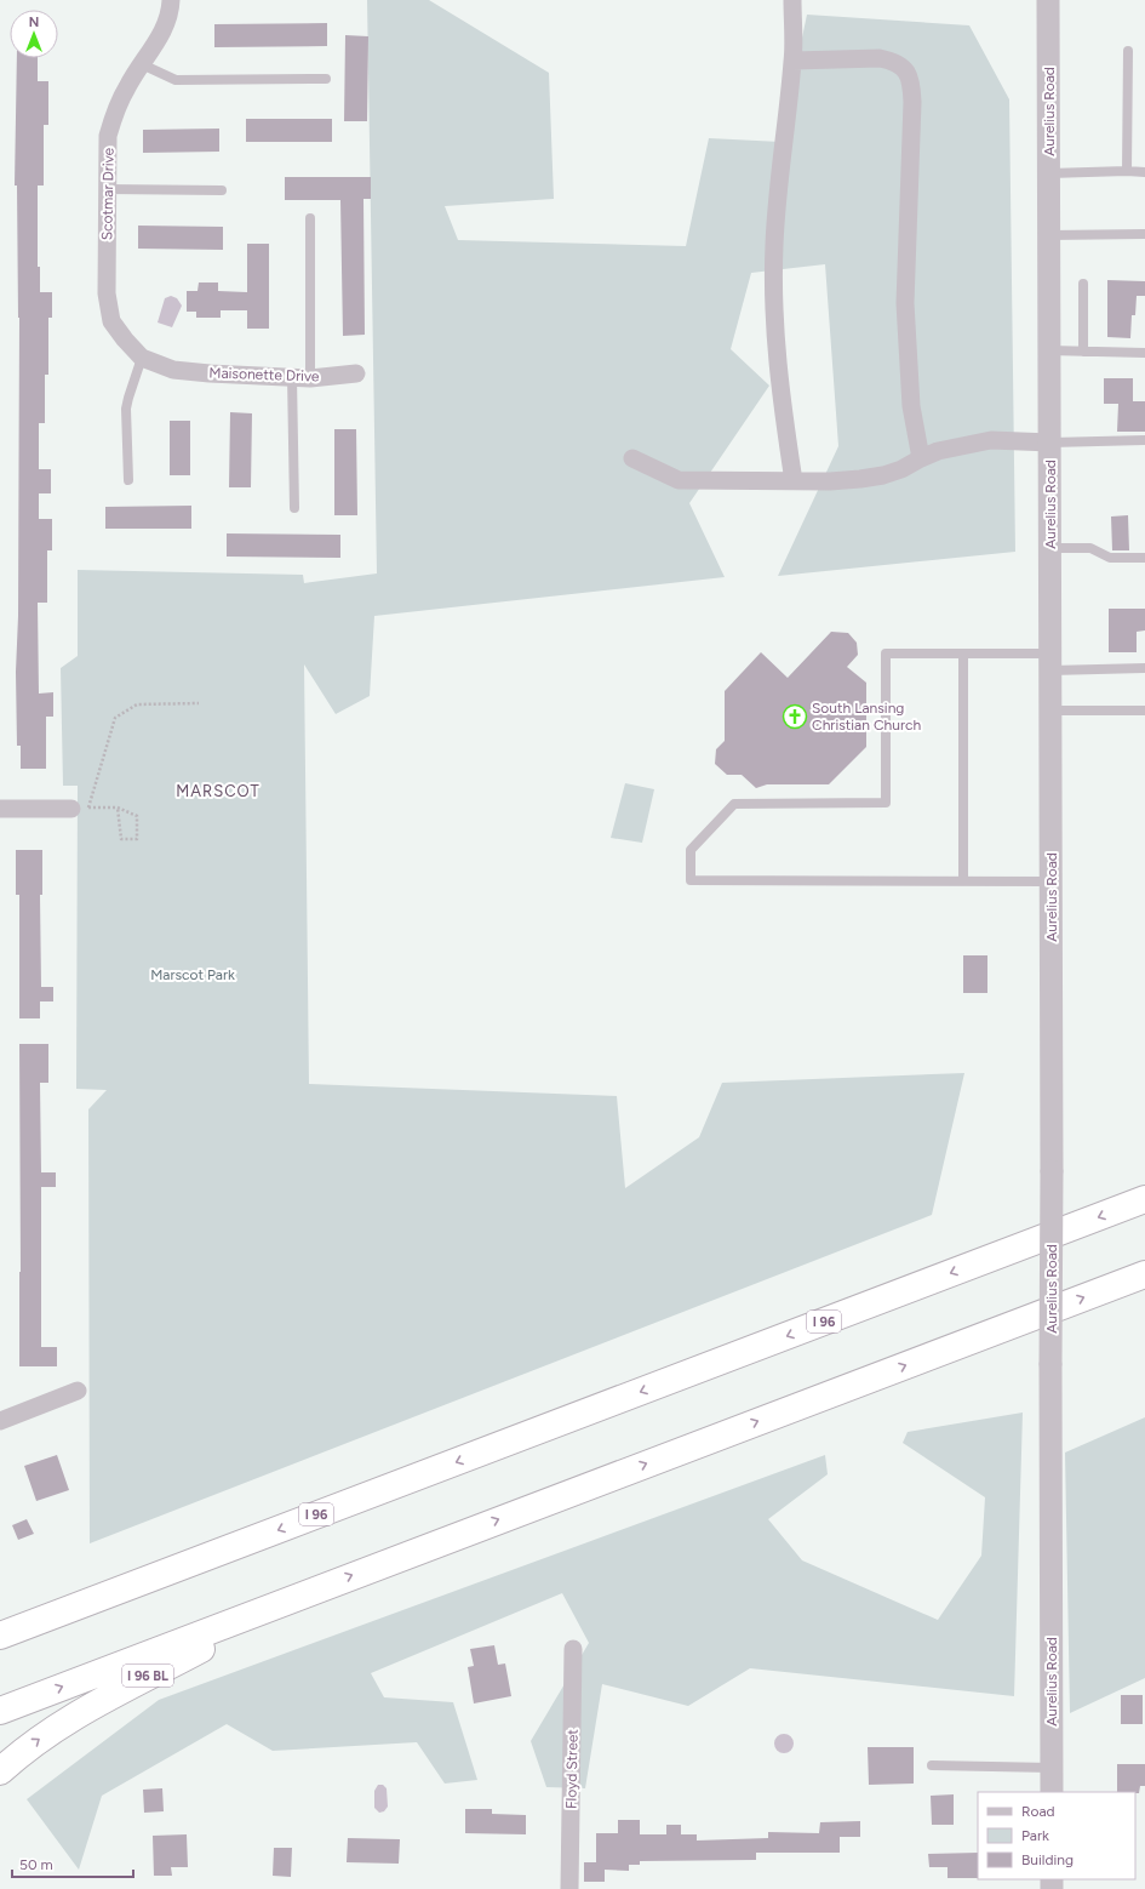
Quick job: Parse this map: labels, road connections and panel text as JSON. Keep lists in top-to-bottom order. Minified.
{"streets":{"highway":["I 96","I 96 BL"],"street":["Aurelius Road","Scotmar Drive","Maisonette Drive","Floyd Street"]},"crossings":[["Scotmar Drive","Maisonette Drive"]],"districts":["MARSCOT"],"parks":["Marscot Park"],"places":{"church":["South Lansing Christian Church"]},"legend":["Road","Park","Building"],"scale_bar":"50 m","north":"top"}
